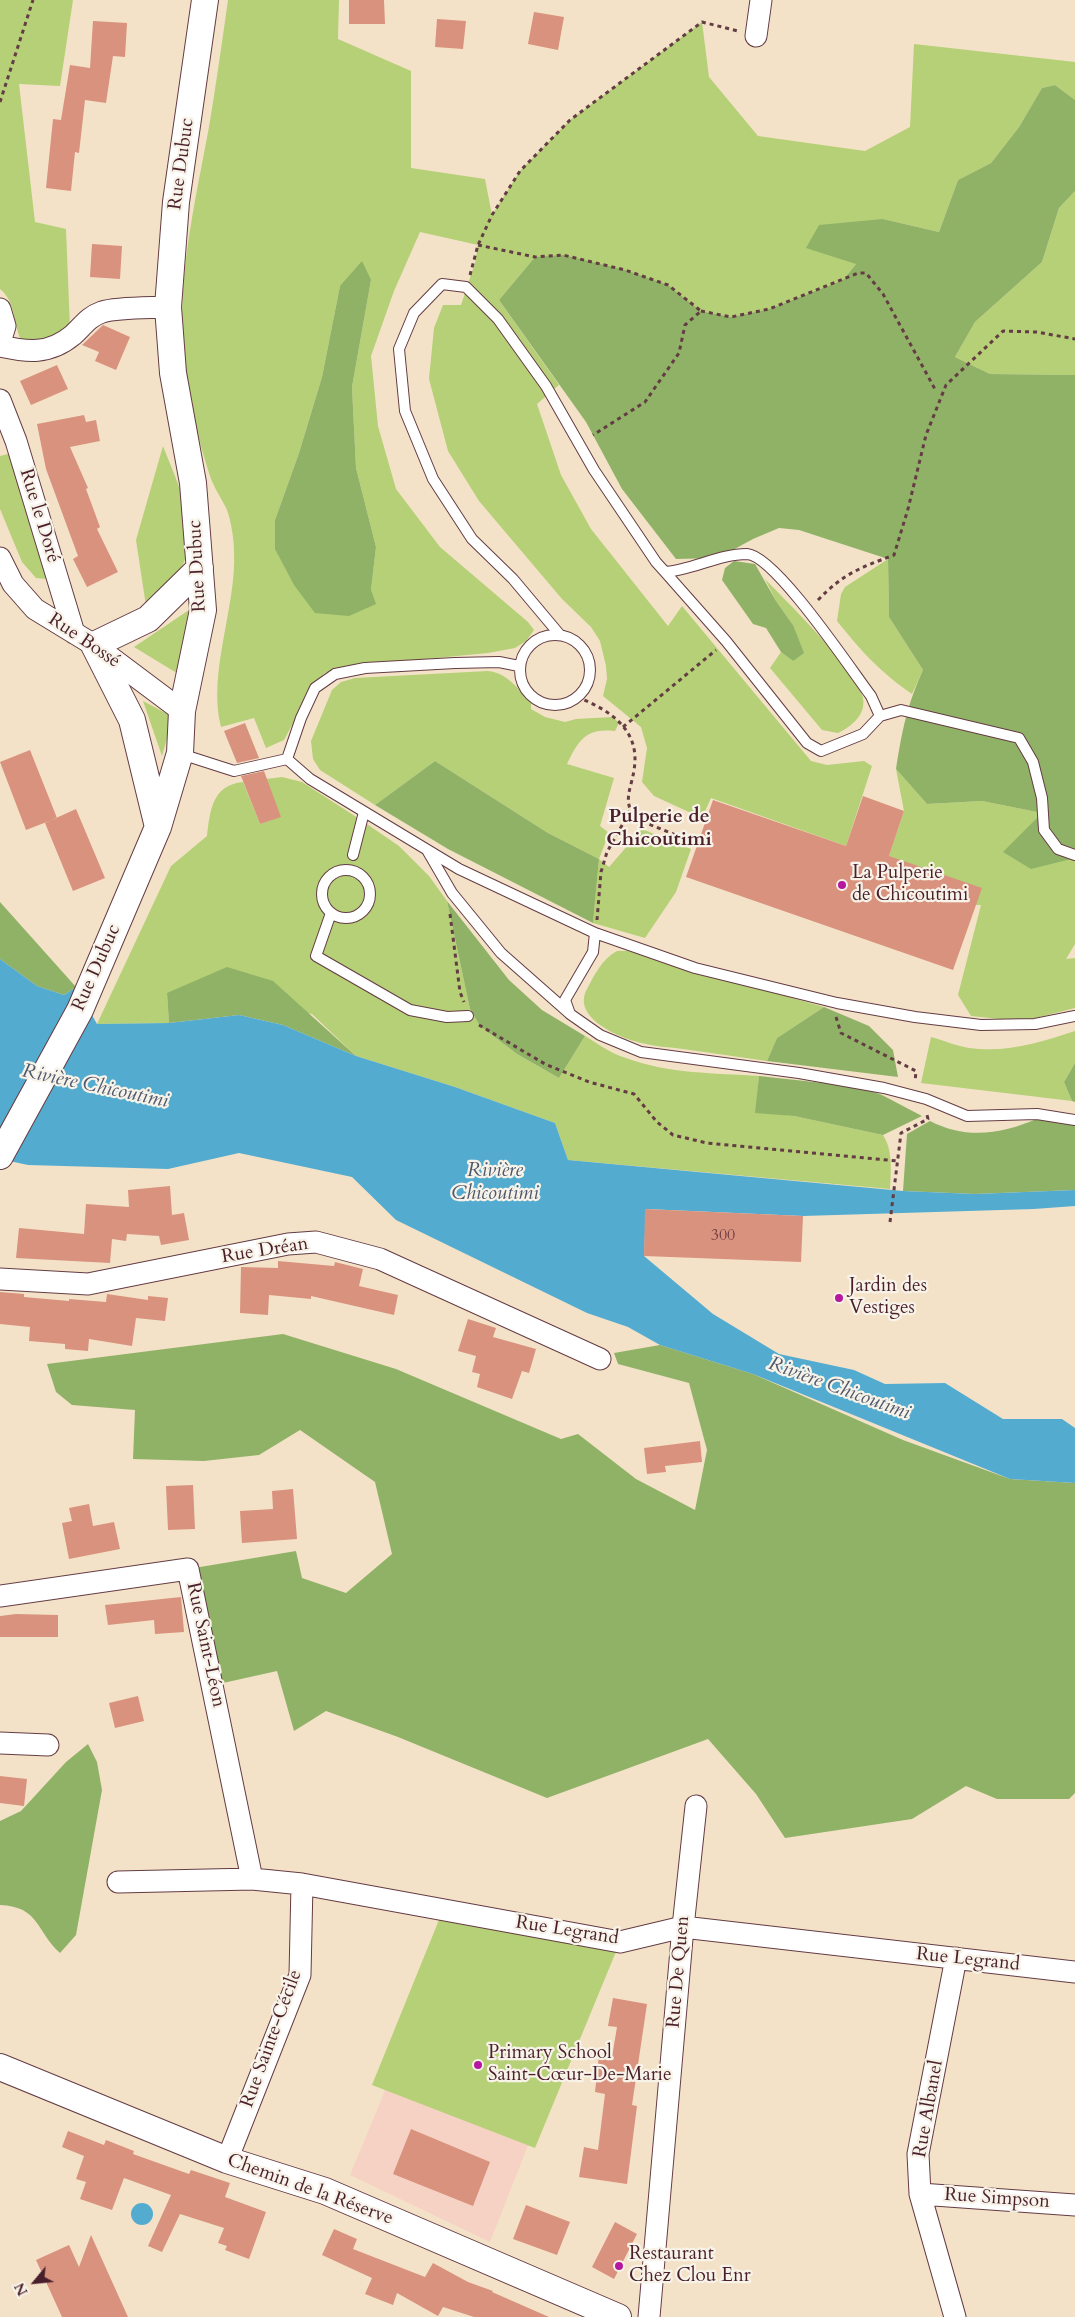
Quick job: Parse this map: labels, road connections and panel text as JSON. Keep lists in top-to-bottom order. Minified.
{"streets":{"street":["Rue Dubuc","Rue le Doré","Rue Bossé","Rue Dréan","Rue Saint-Léon","Rue Legrand","Rue De Quen","Rue Sainte-Cécile","Rue Albanel","Chemin de la Réserve","Rue Simpson"]},"crossings":[["Rue Dubuc","Rue Bossé"],["Rue le Doré","Rue Bossé"],["Rue Saint-Léon","Rue Legrand"],["Rue Legrand","Rue De Quen"],["Rue Legrand","Rue Sainte-Cécile"],["Rue Legrand","Rue Albanel"],["Rue Sainte-Cécile","Chemin de la Réserve"],["Rue Albanel","Rue Simpson"]],"districts":["Pulperie de Chicoutimi"],"water":["Rivière Chicoutimi"],"places":["La Pulperie de Chicoutimi","Jardin des Vestiges","Primary School Saint-Cœur-De-Marie","Restaurant Chez Clou Enr"],"house_numbers":["300"],"north":"bottom left"}
